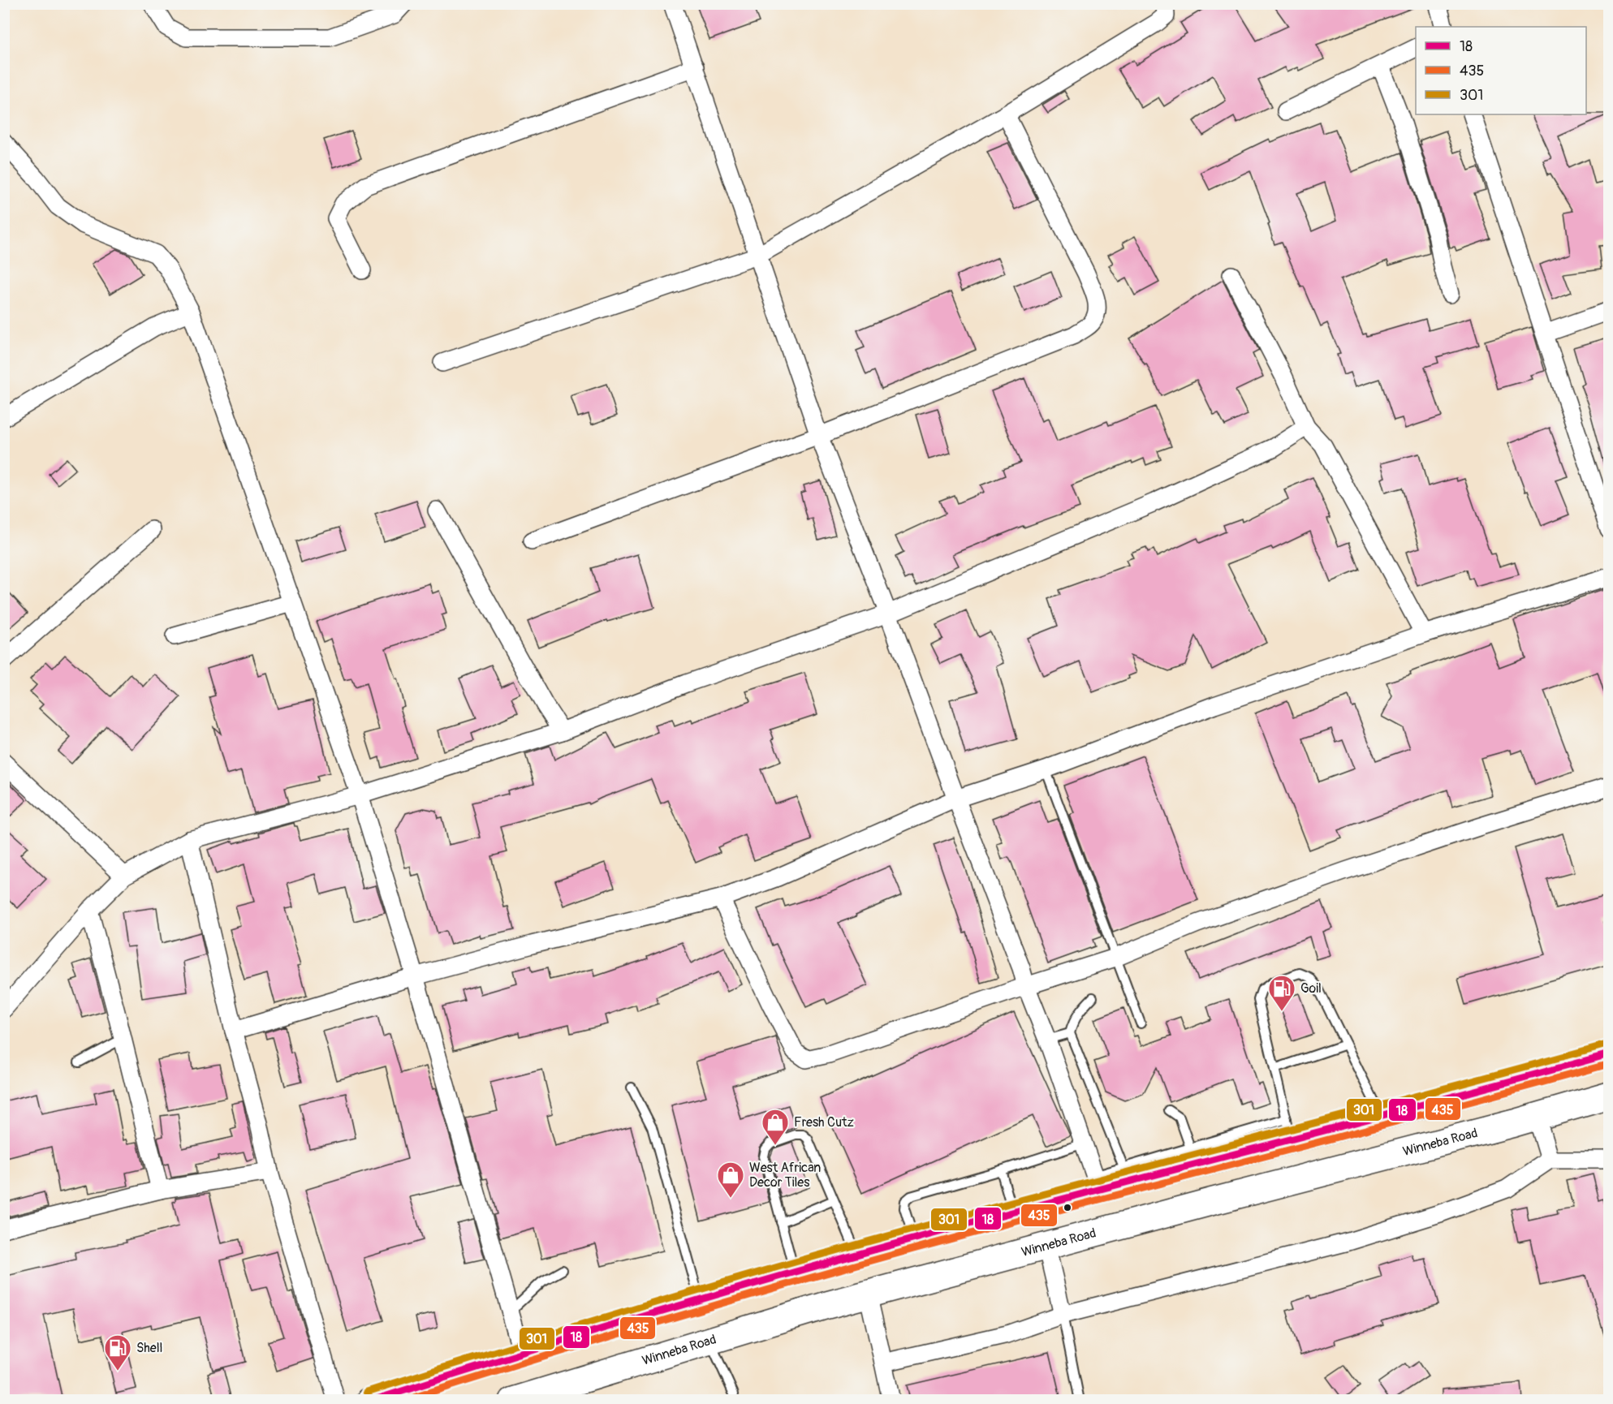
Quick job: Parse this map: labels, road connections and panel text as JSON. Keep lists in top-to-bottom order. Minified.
{"streets":{"highway":["Winneba Road"]},"places":{"fuel station":["Goil","Shell"],"shop":["Fresh Cutz","West African Decor Tiles"]},"lines":["transit line 301","transit line 18","transit line 435"],"legend":["18","435","301"]}
